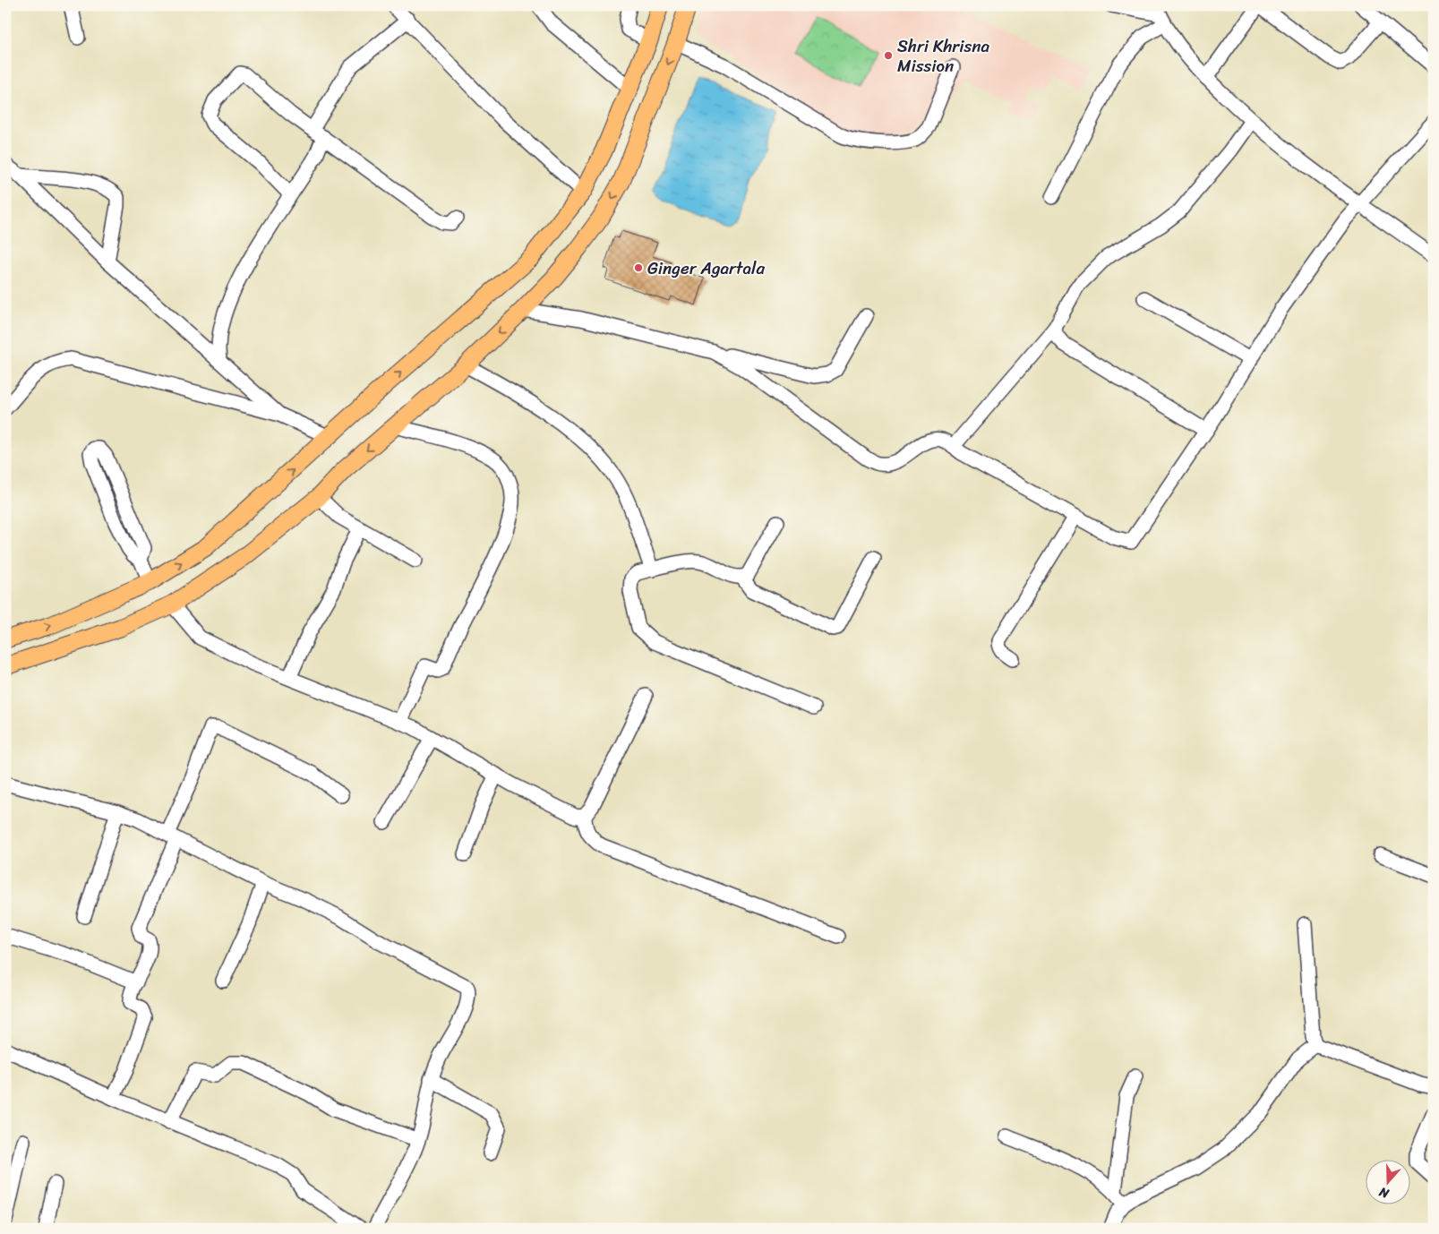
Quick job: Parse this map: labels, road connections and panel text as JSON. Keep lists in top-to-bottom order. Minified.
{"places":["Shri Khrisna Mission","Ginger Agartala"],"north":"bottom"}
